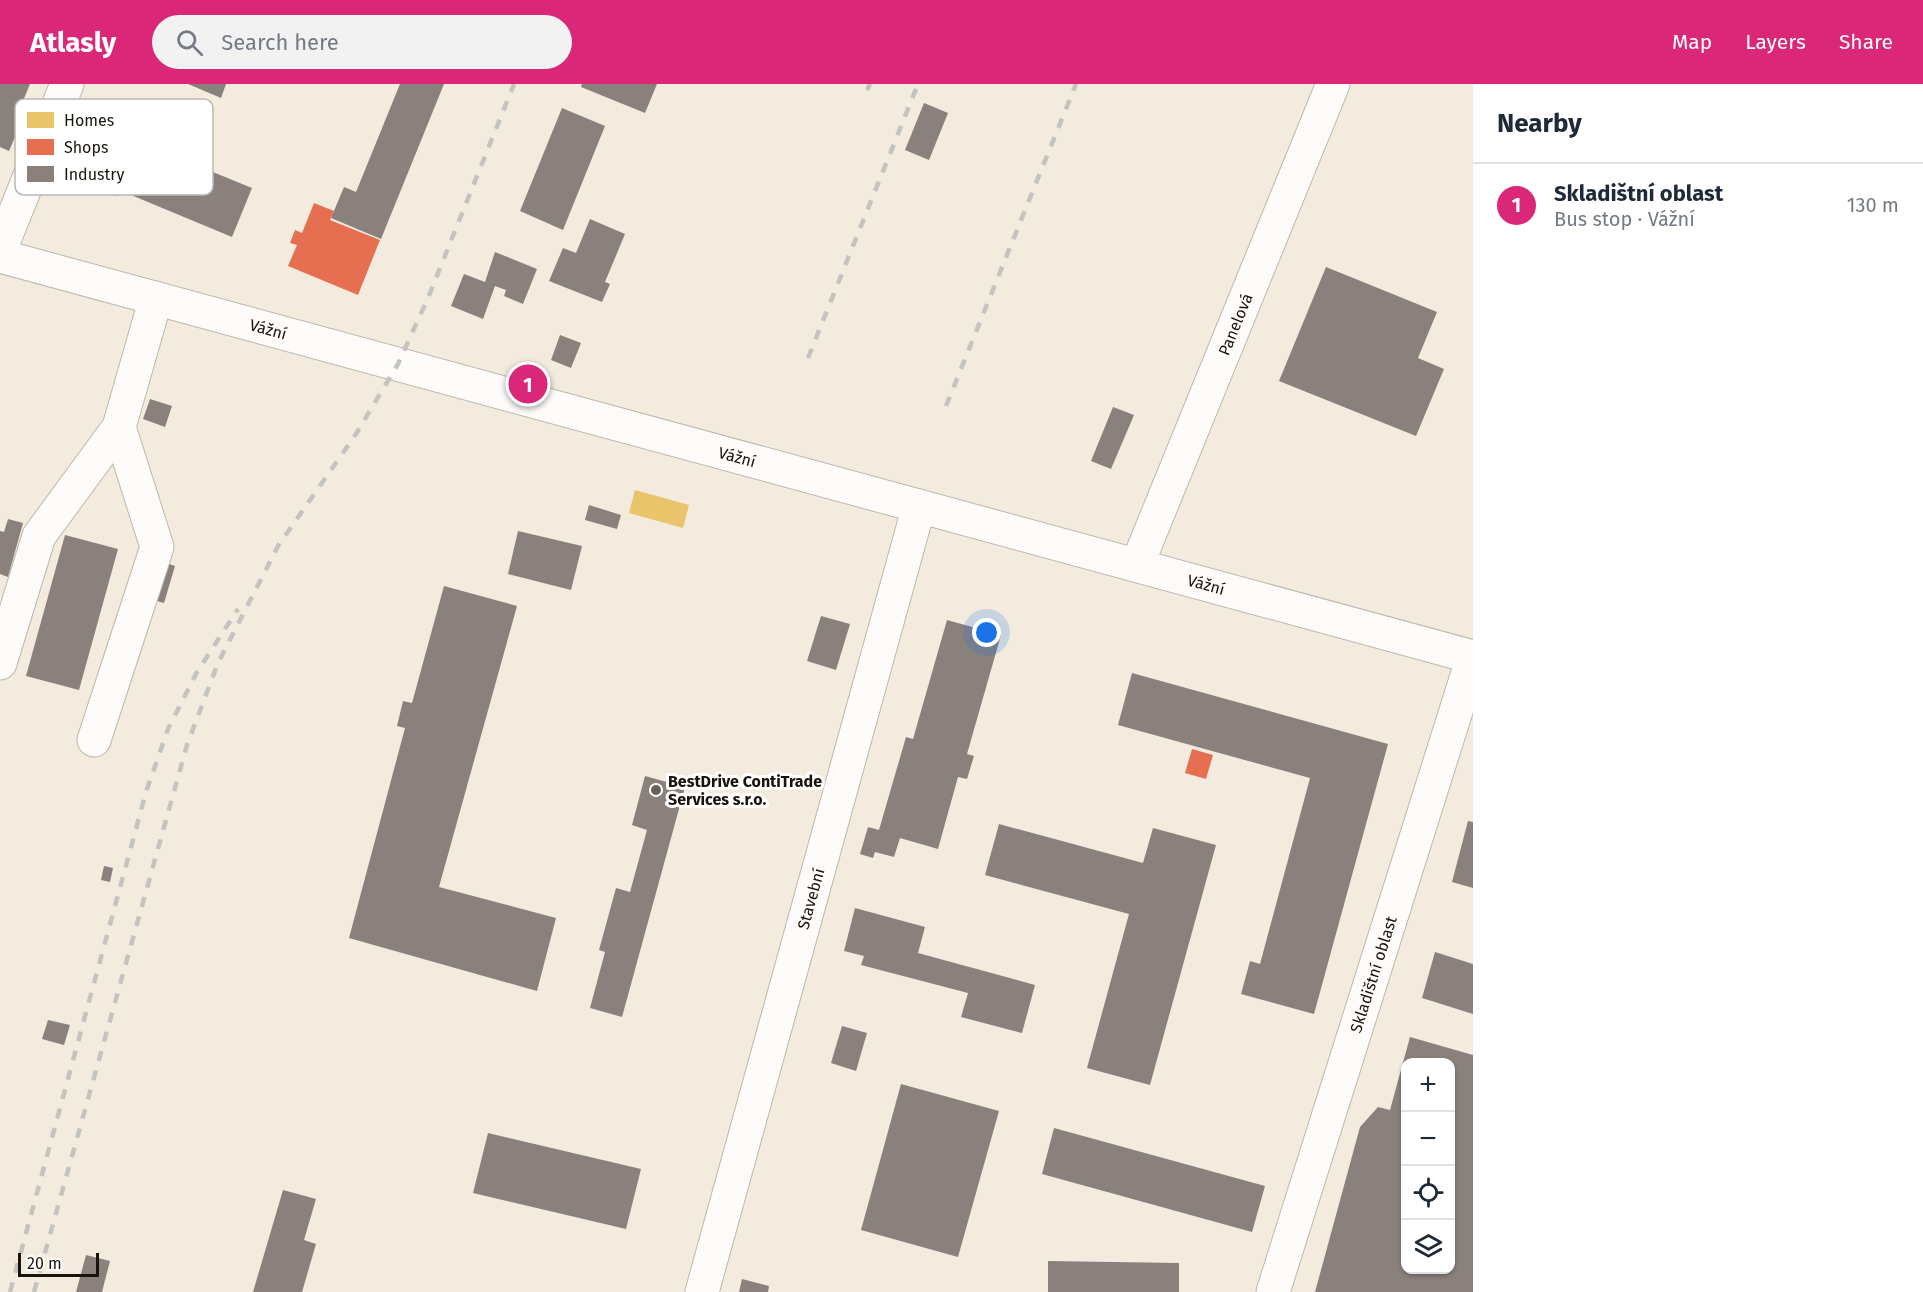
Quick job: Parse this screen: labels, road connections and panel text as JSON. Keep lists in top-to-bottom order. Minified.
{"streets":{"street":["Panelová","Vážní","Stavební","Skladištní oblast"]},"crossings":[["Panelová","Vážní"],["Vážní","Stavební"],["Vážní","Skladištní oblast"]],"places":["BestDrive ContiTrade Services s.r.o."],"legend":["Homes","Shops","Industry"],"scale_bar":"20 m","page":{"header":"Atlasly","search":"Search here","nav":["Map","Layers","Share"],"heading":"Nearby","list":[{"mark":"1","name":"Skladištní oblast","note":"Bus stop · Vážní","value":"130 m"}],"pins":"1","map_buttons":["+","−"],"scale":"20 m"}}
